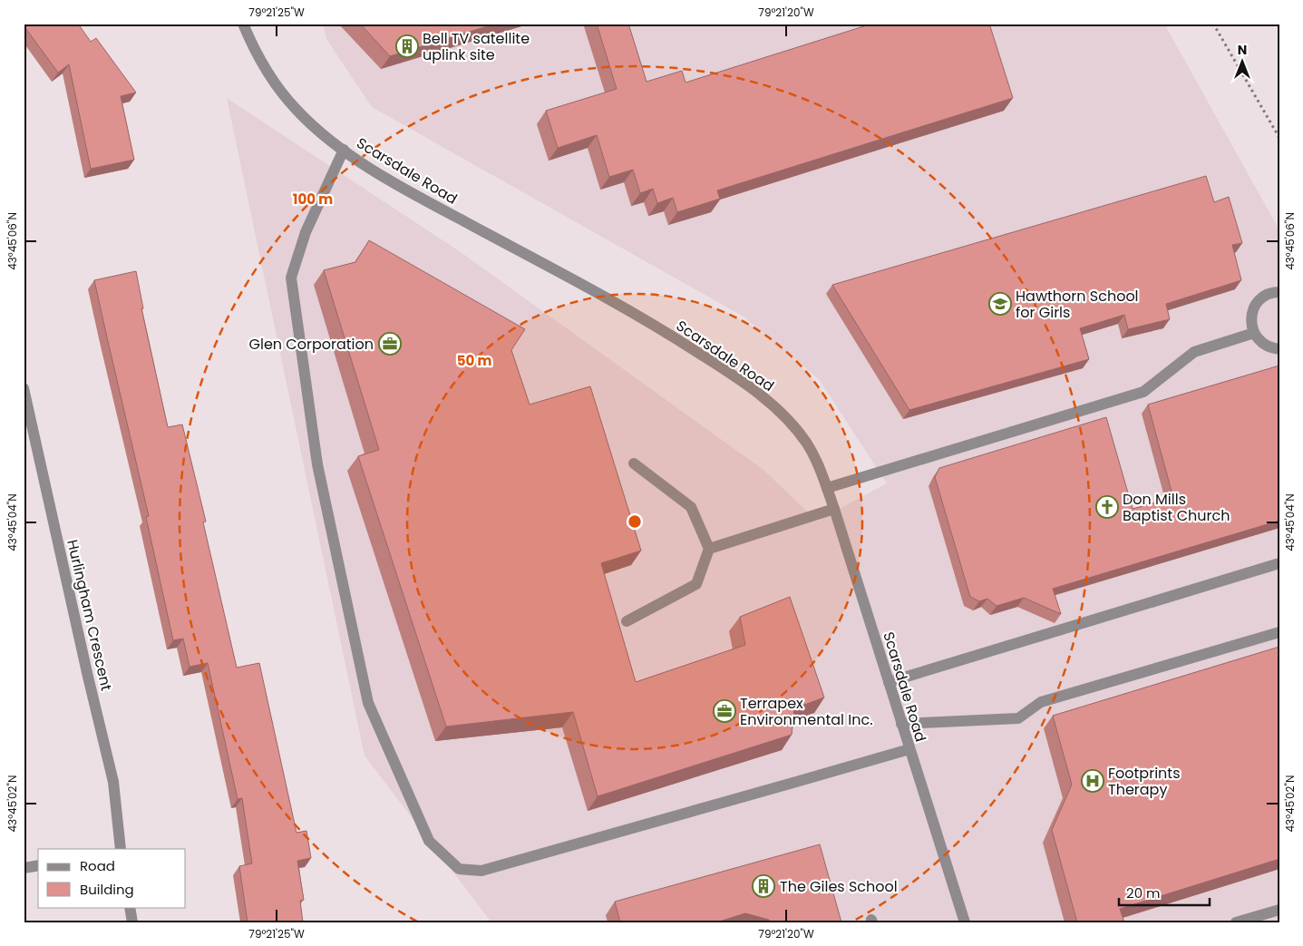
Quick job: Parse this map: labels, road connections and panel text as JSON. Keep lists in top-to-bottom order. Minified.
{"streets":{"street":["Scarsdale Road","Hurlingham Crescent"]},"places":{"building":["Bell TV satellite uplink site","The Giles School"],"school or university":["Hawthorn School for Girls"],"office":["Glen Corporation","Terrapex Environmental Inc."],"church":["Don Mills Baptist Church"],"hospital":["Footprints Therapy"]},"legend":["Road","Building"],"scale_bar":"20 m","north":"top","coordinates":["79°21'25\"W","79°21'20\"W","43°45'06\"N","43°45'04\"N","43°45'02\"N"],"rings":["100 m","50 m"]}
